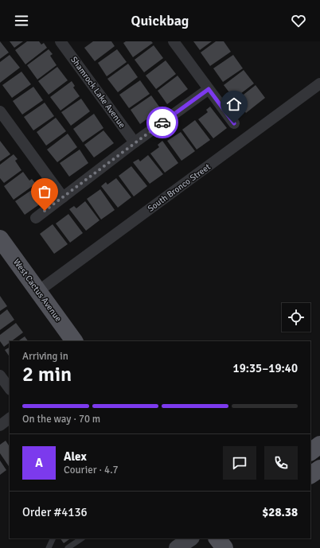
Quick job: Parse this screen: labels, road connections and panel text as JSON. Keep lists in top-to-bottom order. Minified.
{"streets":{"main road":["West Cactus Avenue"],"street":["Shamrock Lake Avenue","South Bronco Street"]},"crossings":[["South Bronco Street","West Cactus Avenue"]],"page":{"header":"Quickbag","heading":["2 min","Arriving in","19:35–19:40"],"panel":["Alex","Courier · 4.7","Order #4136","$28.38"],"bar":"On the way · 70 m","round":"A"}}
